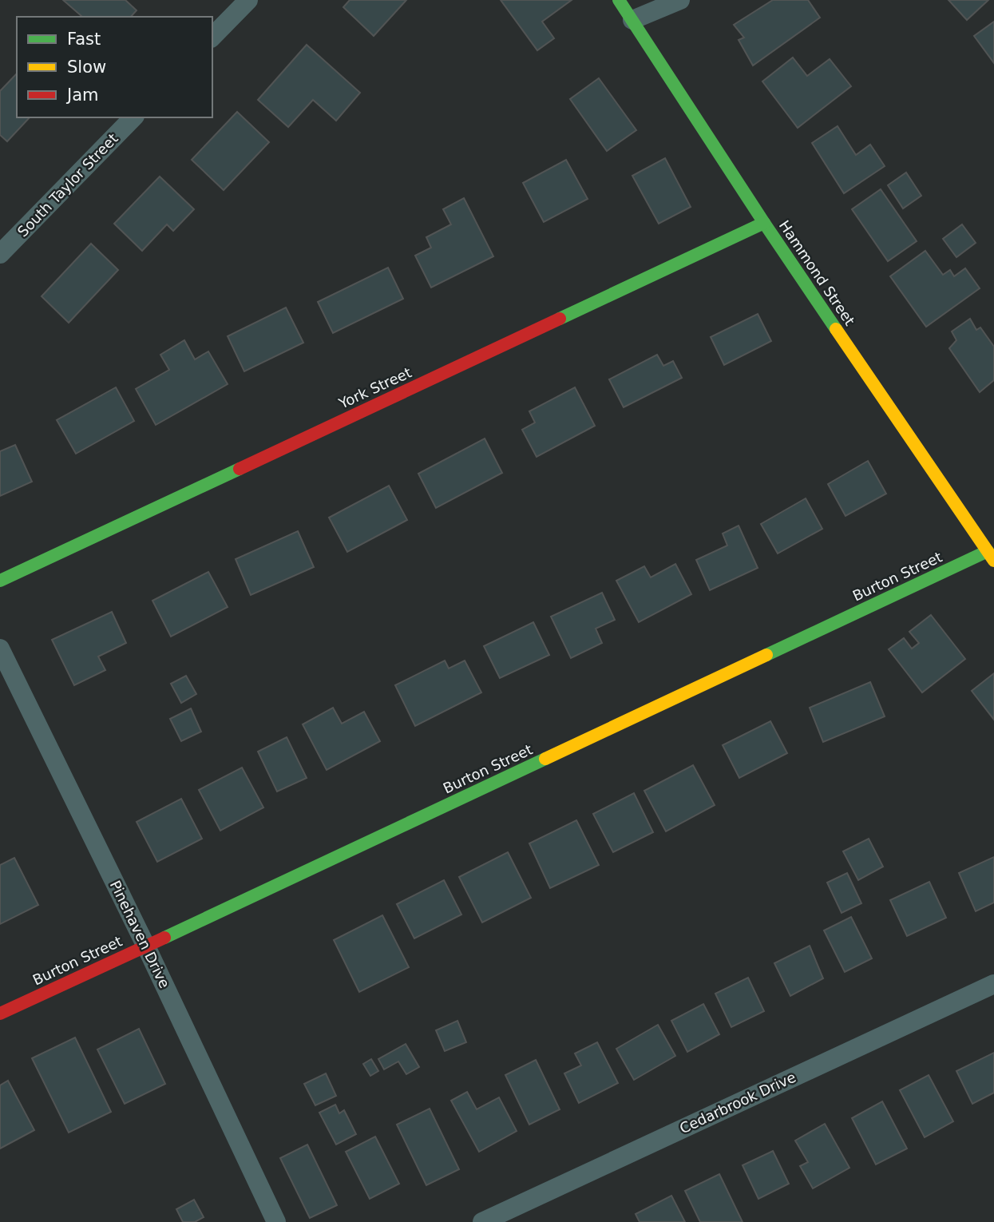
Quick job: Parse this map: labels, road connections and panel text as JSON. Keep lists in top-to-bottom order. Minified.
{"streets":{"street":["South Taylor Street","Hammond Street","York Street","Burton Street","Pinehaven Drive","Cedarbrook Drive"]},"crossings":[["Hammond Street","York Street"],["Hammond Street","Burton Street"],["Burton Street","Pinehaven Drive"]],"legend":["Fast","Slow","Jam"]}
